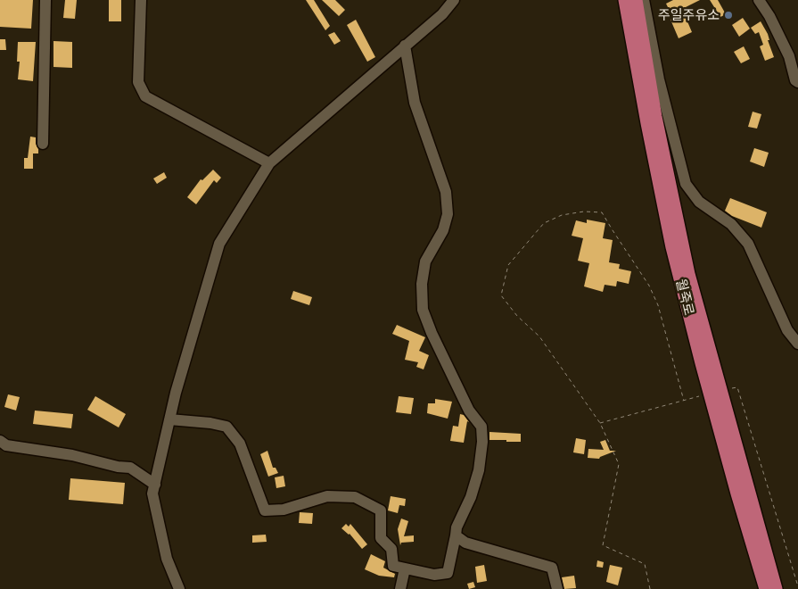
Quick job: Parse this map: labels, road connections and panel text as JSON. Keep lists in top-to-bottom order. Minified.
{"streets":{"main road":["월죽로"]},"places":["주일주유소"]}
